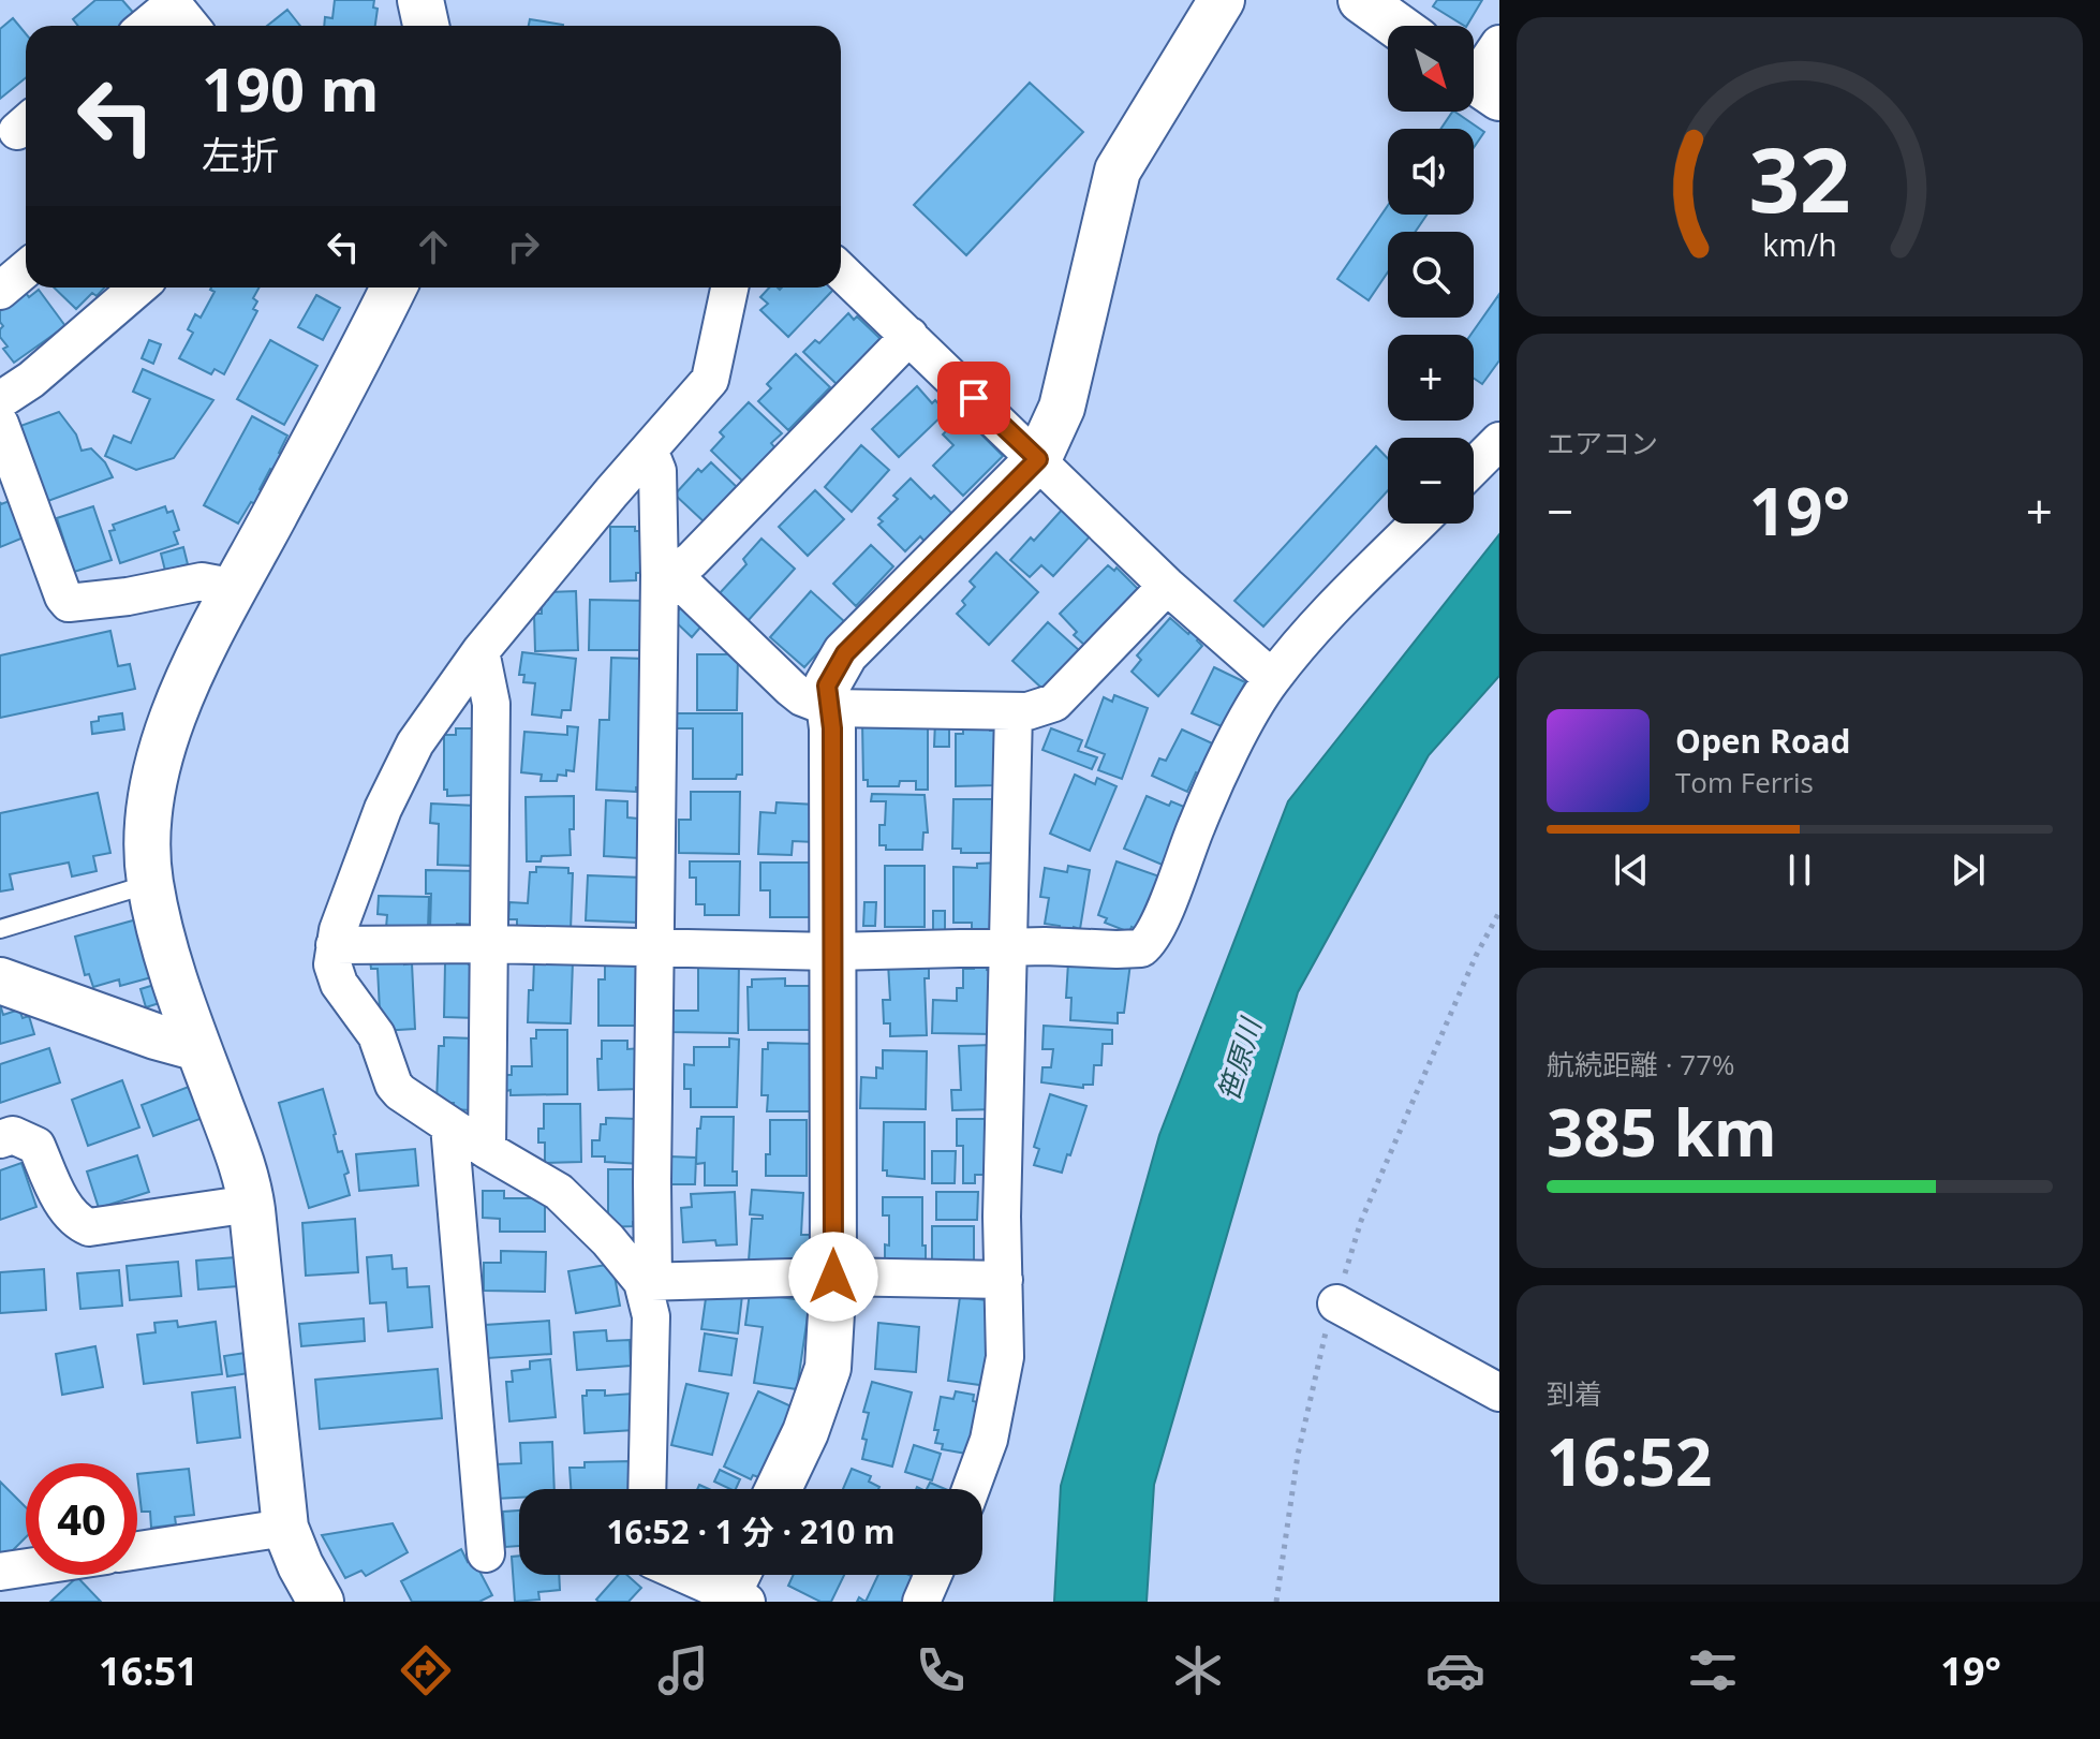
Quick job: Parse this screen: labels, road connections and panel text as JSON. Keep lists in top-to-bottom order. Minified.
{"water":["笹原川"],"north":"bottom right","page":{"map_buttons":["+","−"],"turn":["190 m","左折"],"tile":["エアコン",["航続距離 · 77%","385 km"],["到着","16:52"]],"heat":["−","19°","+"],"song":["Open Road","Tom Ferris"],"limit":"40","trip":"16:52 · 1 分 · 210 m","tabs":["16:51","19°"],"gauge":["32","km/h"]}}
